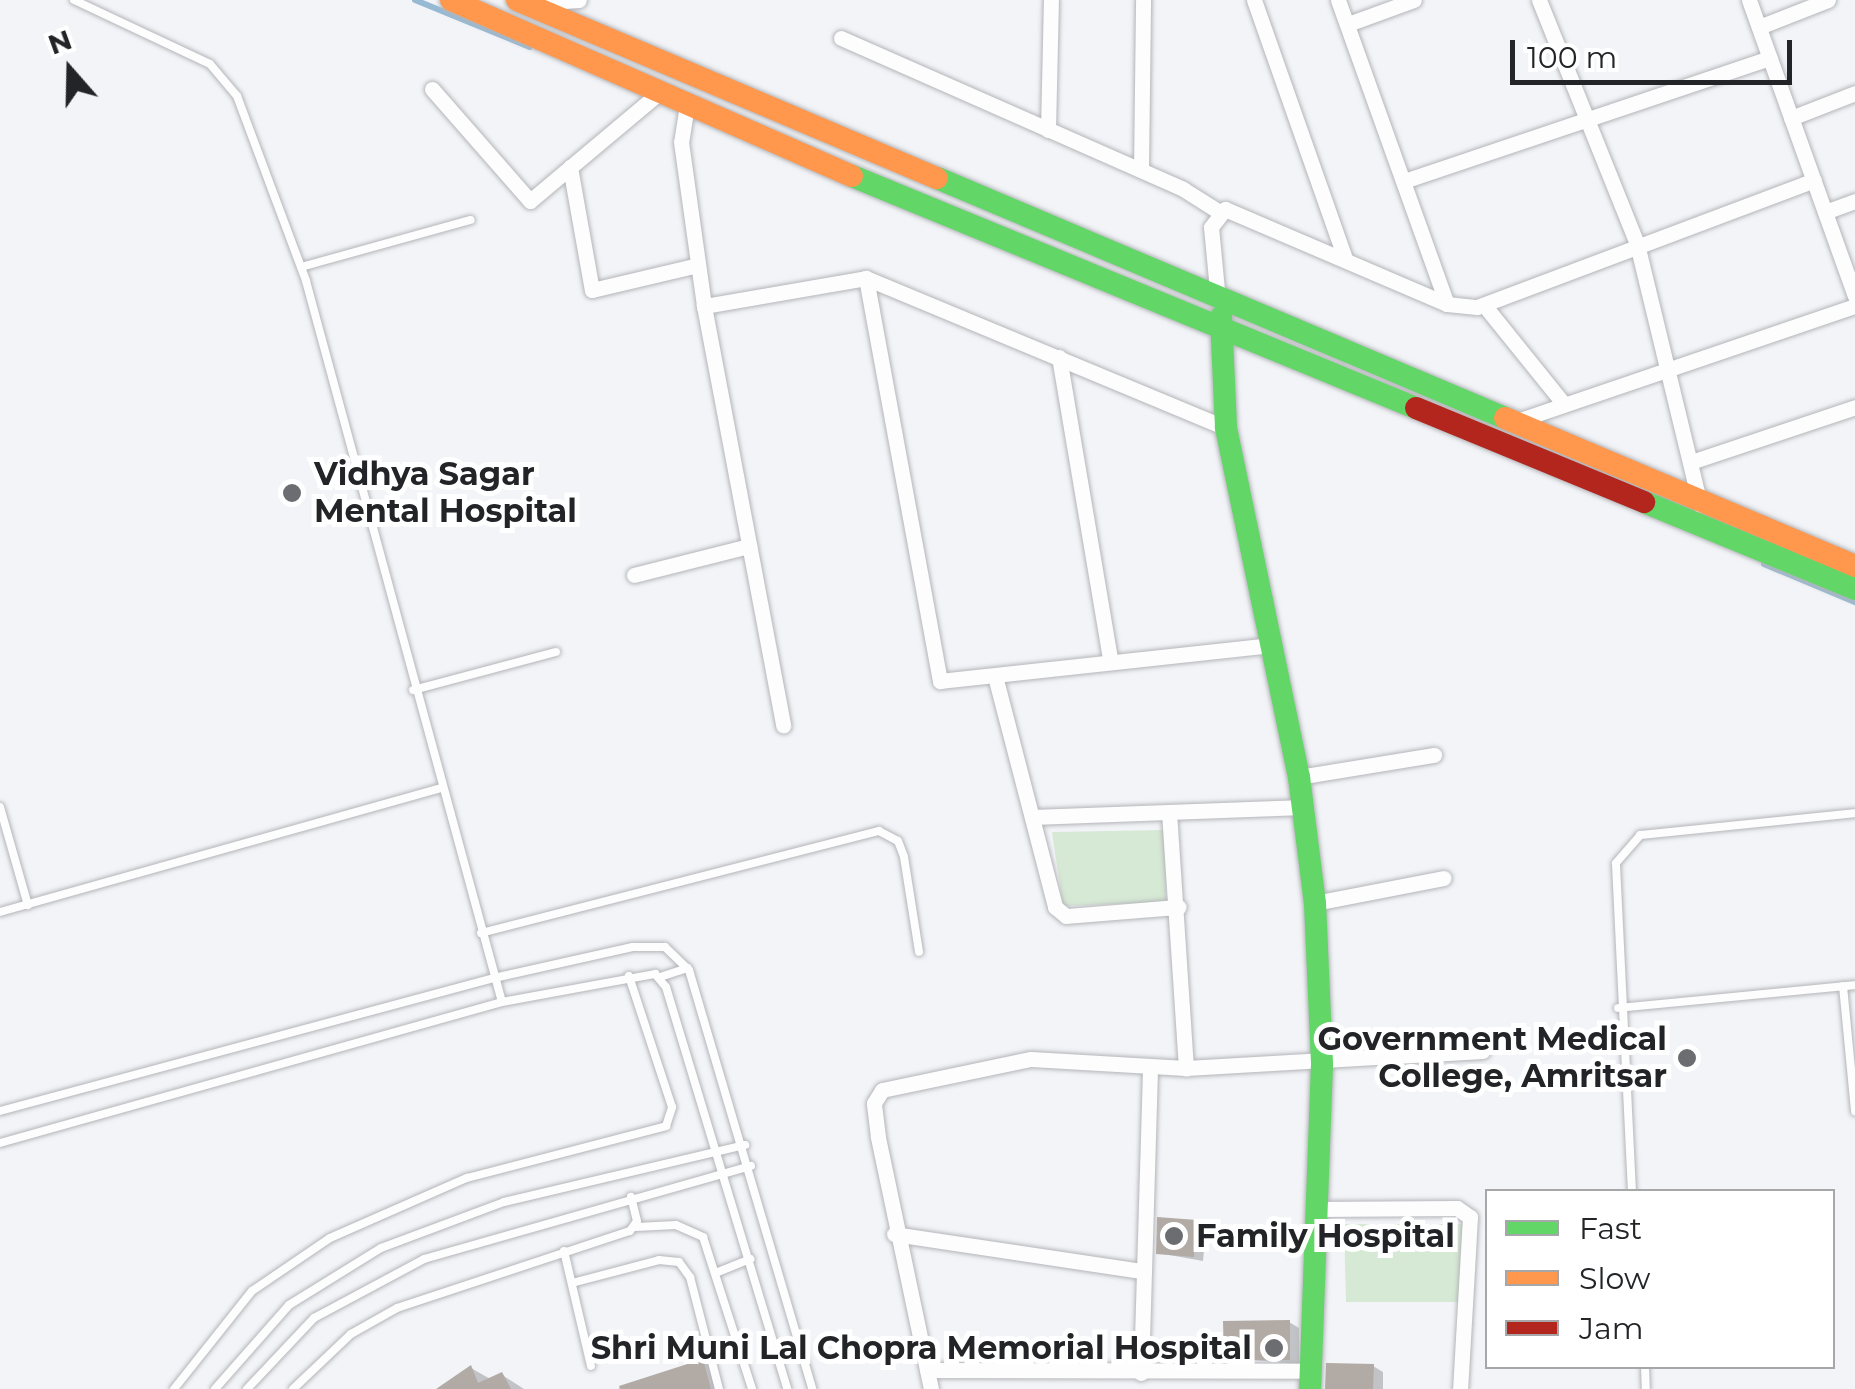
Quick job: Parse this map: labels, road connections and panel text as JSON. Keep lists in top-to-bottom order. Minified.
{"places":["Vidhya Sagar Mental Hospital","Government Medical College, Amritsar","Family Hospital","Shri Muni Lal Chopra Memorial Hospital"],"legend":["Fast","Slow","Jam"],"scale_bar":"100 m","north":"top"}
